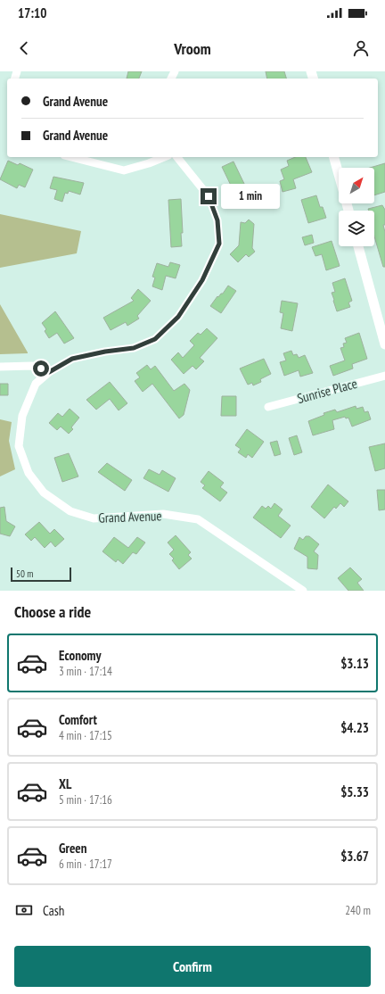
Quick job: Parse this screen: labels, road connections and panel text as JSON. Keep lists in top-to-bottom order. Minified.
{"streets":{"street":["Sunrise Place","Grand Avenue"]},"scale_bar":"50 m","north":"top right","page":{"status":"17:10","header":"Vroom","banner":["Grand Avenue","Grand Avenue"],"bubble":"1 min","scale":"50 m","heading":"Choose a ride","list":[{"name":"Economy","note":"3 min · 17:14","value":"$3.13"},{"name":"Comfort","note":"4 min · 17:15","value":"$4.23"},{"name":"XL","note":"5 min · 17:16","value":"$5.33"},{"name":"Green","note":"6 min · 17:17","value":"$3.67"}],"pay":["Cash","240 m"],"buttons":"Confirm"}}
